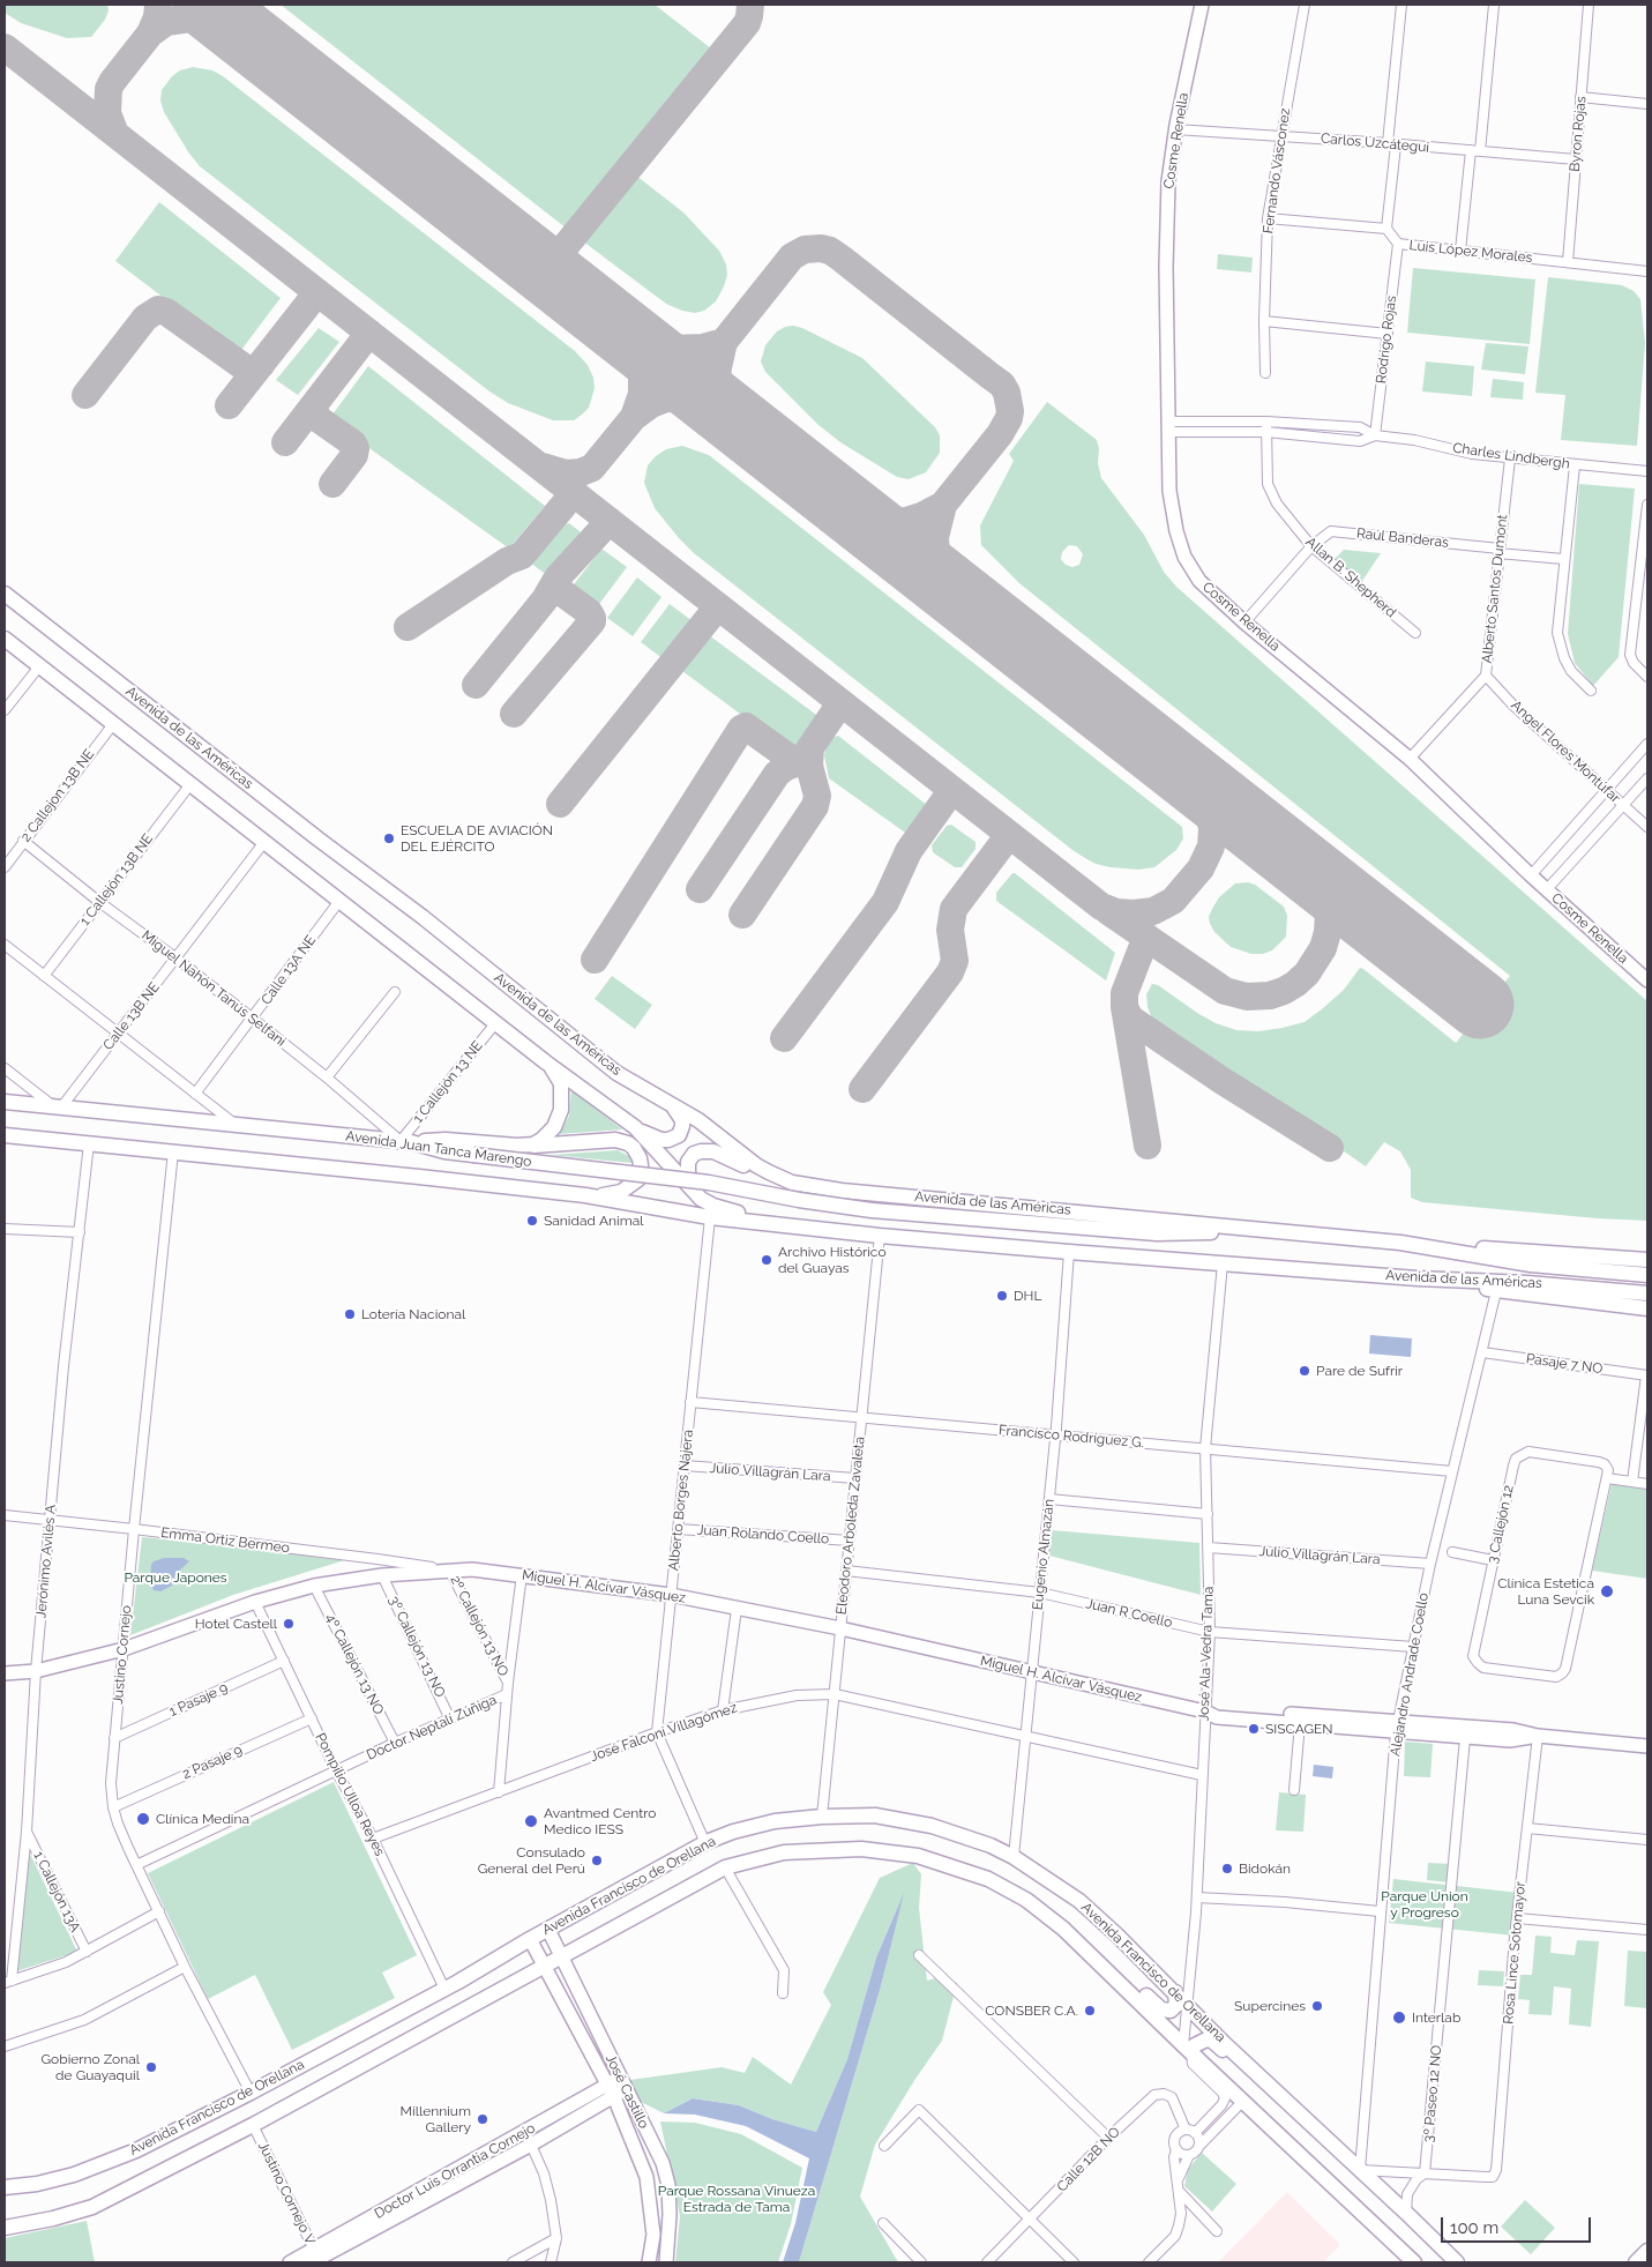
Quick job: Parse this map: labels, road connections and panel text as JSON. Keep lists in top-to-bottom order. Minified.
{"streets":{"main road":["Avenida de las Américas","Avenida Juan Tanca Marengo","Avenida Francisco de Orellana"],"street":["Byron Rojas","Cosme Renella","Carlos Uzcátegui","Fernando Vásconez","Luis López Morales","Rodrigo Rojas","Charles Lindbergh","Raúl Banderas","Allan B. Shepherd","Alberto Santos Dumont","Angel Flores Montúfar","2 Callejon 13B NE","1 Callejón 13B NE","Calle 13A NE","Miguel Nahón Tanús Selfani","Calle 13B NE","1 Callejón 13 NE","Pasaje 7 NO","Francísco Rodríguez G.","Julio Villagrán Lara","Alberto Borges Nájera","3 Callejón 12","Eleodoro Arboleda Zavaleta","Juan Rolando Coello","Emma Ortiz Bermeo","Eugenio Almazán","Jerónimo Avilés A","Miguel H. Alcívar Vásquez","Juan R Coello","2º Callejón 13 NO","3º Callejón 13 NO","José Ala-Vedra Tama","Justino Cornejo","4º Callejón 13 NO","Alejandro Andrade Coello","1 Pasaje 9","Doctor Neptalí Zúñiga","José Falconí Villagómez","2 Pasaje 9","Pompilio Ulloa Reyes","1 Callejón 13A","Rosa Lince Sotomayor","José Castillo","3º Paseo 12 NO","Calle 12B NO","Doctor Luis Orrantia Cornejo","Justino Cornejo V"]},"crossings":[["Byron Rojas","Carlos Uzcátegui"],["Byron Rojas","Luis López Morales"],["Cosme Renella","Carlos Uzcátegui"],["Cosme Renella","Charles Lindbergh"],["Cosme Renella","Raúl Banderas"],["Cosme Renella","Alberto Santos Dumont"],["Carlos Uzcátegui","Fernando Vásconez"],["Luis López Morales","Rodrigo Rojas"],["Rodrigo Rojas","Charles Lindbergh"],["Charles Lindbergh","Allan B. Shepherd"],["Charles Lindbergh","Alberto Santos Dumont"],["Raúl Banderas","Allan B. Shepherd"],["Raúl Banderas","Alberto Santos Dumont"],["Alberto Santos Dumont","Angel Flores Montúfar"],["Avenida de las Américas","Avenida Juan Tanca Marengo"],["Avenida de las Américas","Alberto Borges Nájera"],["Avenida de las Américas","Eleodoro Arboleda Zavaleta"],["Avenida de las Américas","Eugenio Almazán"],["Avenida de las Américas","José Ala-Vedra Tama"],["2 Callejon 13B NE","Miguel Nahón Tanús Selfani"],["1 Callejón 13B NE","Miguel Nahón Tanús Selfani"],["Calle 13A NE","Miguel Nahón Tanús Selfani"],["Miguel Nahón Tanús Selfani","Calle 13B NE"],["Miguel Nahón Tanús Selfani","1 Callejón 13 NE"],["Miguel Nahón Tanús Selfani","Avenida Juan Tanca Marengo"],["Calle 13B NE","Avenida Juan Tanca Marengo"],["1 Callejón 13 NE","Avenida Juan Tanca Marengo"],["Avenida Juan Tanca Marengo","Alberto Borges Nájera"],["Avenida Juan Tanca Marengo","Jerónimo Avilés A"],["Avenida Juan Tanca Marengo","Justino Cornejo"],["Pasaje 7 NO","Alejandro Andrade Coello"],["Francísco Rodríguez G.","Alberto Borges Nájera"],["Francísco Rodríguez G.","Eleodoro Arboleda Zavaleta"],["Francísco Rodríguez G.","Eugenio Almazán"],["Francísco Rodríguez G.","José Ala-Vedra Tama"],["Francísco Rodríguez G.","Alejandro Andrade Coello"],["Julio Villagrán Lara","Alberto Borges Nájera"],["Julio Villagrán Lara","Eleodoro Arboleda Zavaleta"],["Julio Villagrán Lara","José Ala-Vedra Tama"],["Julio Villagrán Lara","Alejandro Andrade Coello"],["Alberto Borges Nájera","Juan Rolando Coello"],["Alberto Borges Nájera","Miguel H. Alcívar Vásquez"],["Alberto Borges Nájera","José Falconí Villagómez"],["Alberto Borges Nájera","Avenida Francisco de Orellana"],["Eleodoro Arboleda Zavaleta","Juan Rolando Coello"],["Eleodoro Arboleda Zavaleta","Miguel H. Alcívar Vásquez"],["Eleodoro Arboleda Zavaleta","Juan R Coello"],["Eleodoro Arboleda Zavaleta","José Falconí Villagómez"],["Eleodoro Arboleda Zavaleta","Avenida Francisco de Orellana"],["Emma Ortiz Bermeo","Jerónimo Avilés A"],["Emma Ortiz Bermeo","Miguel H. Alcívar Vásquez"],["Emma Ortiz Bermeo","2º Callejón 13 NO"],["Emma Ortiz Bermeo","Justino Cornejo"],["Eugenio Almazán","Miguel H. Alcívar Vásquez"],["Eugenio Almazán","Juan R Coello"],["Eugenio Almazán","José Falconí Villagómez"],["Eugenio Almazán","Avenida Francisco de Orellana"],["Jerónimo Avilés A","Miguel H. Alcívar Vásquez"],["Jerónimo Avilés A","1 Callejón 13A"],["Miguel H. Alcívar Vásquez","2º Callejón 13 NO"],["Miguel H. Alcívar Vásquez","3º Callejón 13 NO"],["Miguel H. Alcívar Vásquez","José Ala-Vedra Tama"],["Miguel H. Alcívar Vásquez","Justino Cornejo"],["Miguel H. Alcívar Vásquez","4º Callejón 13 NO"],["Miguel H. Alcívar Vásquez","Alejandro Andrade Coello"],["Miguel H. Alcívar Vásquez","Pompilio Ulloa Reyes"],["Miguel H. Alcívar Vásquez","Rosa Lince Sotomayor"],["Miguel H. Alcívar Vásquez","3º Paseo 12 NO"],["Juan R Coello","José Ala-Vedra Tama"],["Juan R Coello","Alejandro Andrade Coello"],["3º Callejón 13 NO","Doctor Neptalí Zúñiga"],["José Ala-Vedra Tama","José Falconí Villagómez"],["José Ala-Vedra Tama","Avenida Francisco de Orellana"],["Justino Cornejo","1 Pasaje 9"],["Justino Cornejo","Doctor Neptalí Zúñiga"],["Justino Cornejo","2 Pasaje 9"],["Justino Cornejo","Avenida Francisco de Orellana"],["4º Callejón 13 NO","Doctor Neptalí Zúñiga"],["Alejandro Andrade Coello","Avenida Francisco de Orellana"],["1 Pasaje 9","Pompilio Ulloa Reyes"],["Doctor Neptalí Zúñiga","Pompilio Ulloa Reyes"],["José Falconí Villagómez","Pompilio Ulloa Reyes"],["2 Pasaje 9","Pompilio Ulloa Reyes"],["Pompilio Ulloa Reyes","Avenida Francisco de Orellana"],["Avenida Francisco de Orellana","José Castillo"],["Avenida Francisco de Orellana","Justino Cornejo V"],["Rosa Lince Sotomayor","3º Paseo 12 NO"],["José Castillo","Doctor Luis Orrantia Cornejo"],["Doctor Luis Orrantia Cornejo","Justino Cornejo V"]],"parks":["Parque Japones","Parque Union y Progreso","Parque Rossana Vinueza Estrada de Tama"],"places":["ESCUELA DE AVIACIÓN DEL EJÉRCITO","Sanidad Animal","Archivo Histórico del Guayas","DHL","Lotería Nacional","Pare de Sufrir","Clínica Estetica Luna Sevcik","Hotel Castell","SISCAGEN","Clínica Medina","Avantmed Centro Medico IESS","Consulado General del Perú","Bidokán","Supercines","CONSBER C.A.","Interlab","Gobierno Zonal de Guayaquil","Millennium Gallery"],"scale_bar":"100 m"}
